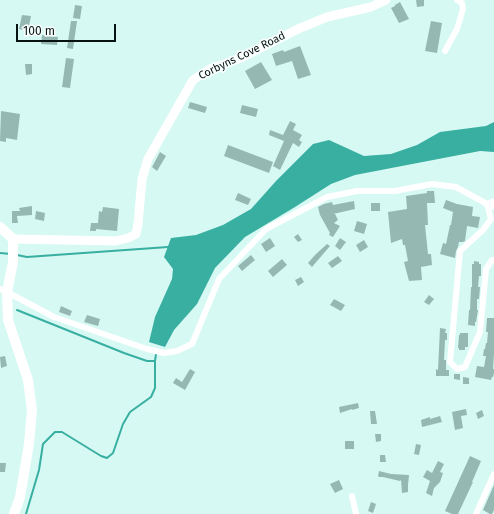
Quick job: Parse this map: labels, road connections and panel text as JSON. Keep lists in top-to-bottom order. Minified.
{"streets":{"main road":["Corbyns Cove Road"]},"scale_bar":"100 m"}
